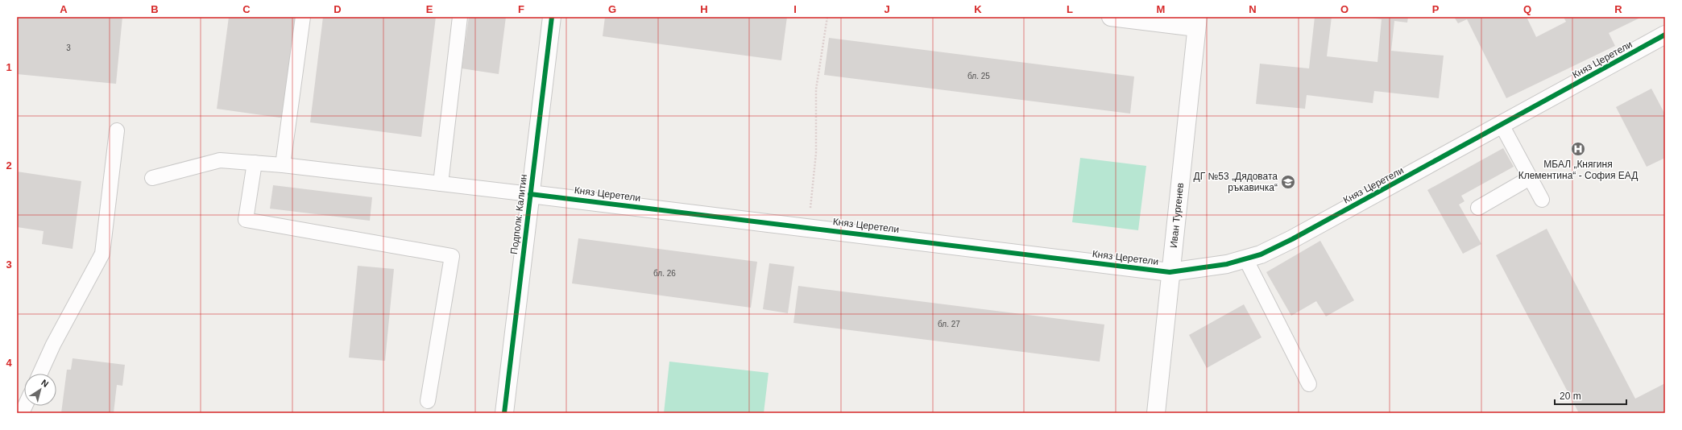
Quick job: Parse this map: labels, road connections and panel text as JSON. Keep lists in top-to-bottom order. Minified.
{"streets":{"street":["Княз Церетели","Подполк. Калитин","Иван Тургенев"]},"crossings":[["Княз Церетели","Подполк. Калитин"],["Княз Церетели","Иван Тургенев"]],"places":{"hospital":["МБАЛ „Княгиня Клементина“ - София ЕАД"],"school or university":["ДГ №53 „Дядовата ръкавичка“"]},"house_numbers":["3","бл. 25","бл. 26","бл. 27"],"scale_bar":"20 m","north":"top right","grid":{"columns":["A","B","C","D","E","F","G","H","I","J","K","L","M","N","O","P","Q","R"],"rows":["1","2","3","4"]}}
